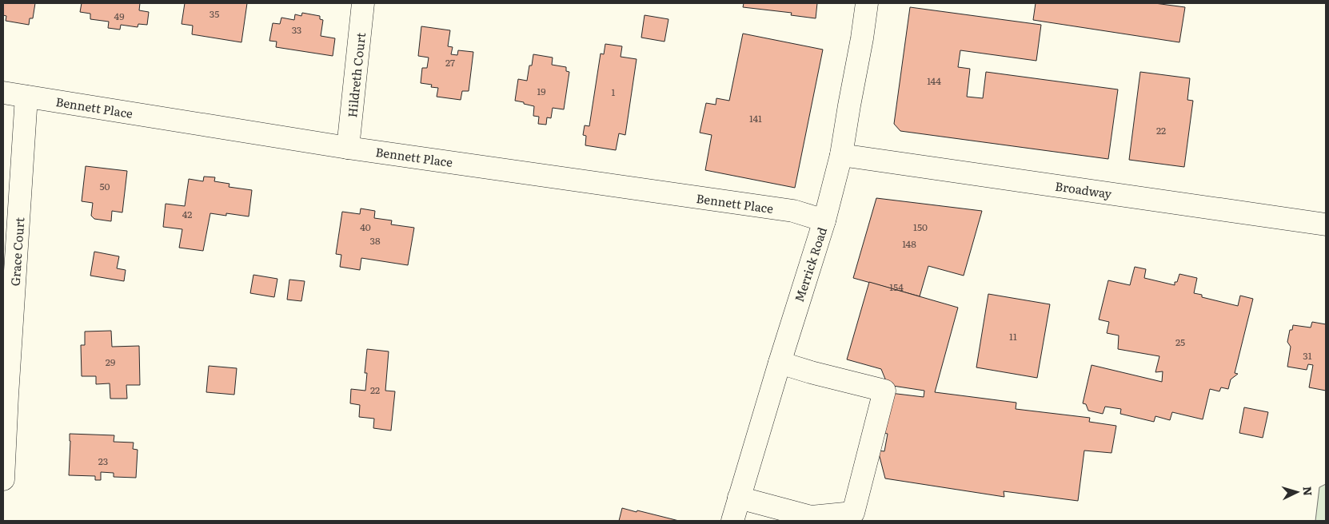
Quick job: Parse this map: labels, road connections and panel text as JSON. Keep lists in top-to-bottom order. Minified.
{"streets":{"street":["Hildreth Court","Bennett Place","Broadway","Grace Court","Merrick Road"]},"crossings":[["Hildreth Court","Bennett Place"],["Bennett Place","Grace Court"],["Bennett Place","Merrick Road"],["Broadway","Merrick Road"]],"house_numbers":["35","49","33","27","144","19","1","141","22","50","42","40","150","38","148","154","11","25","31","29","22","23"],"north":"right"}
